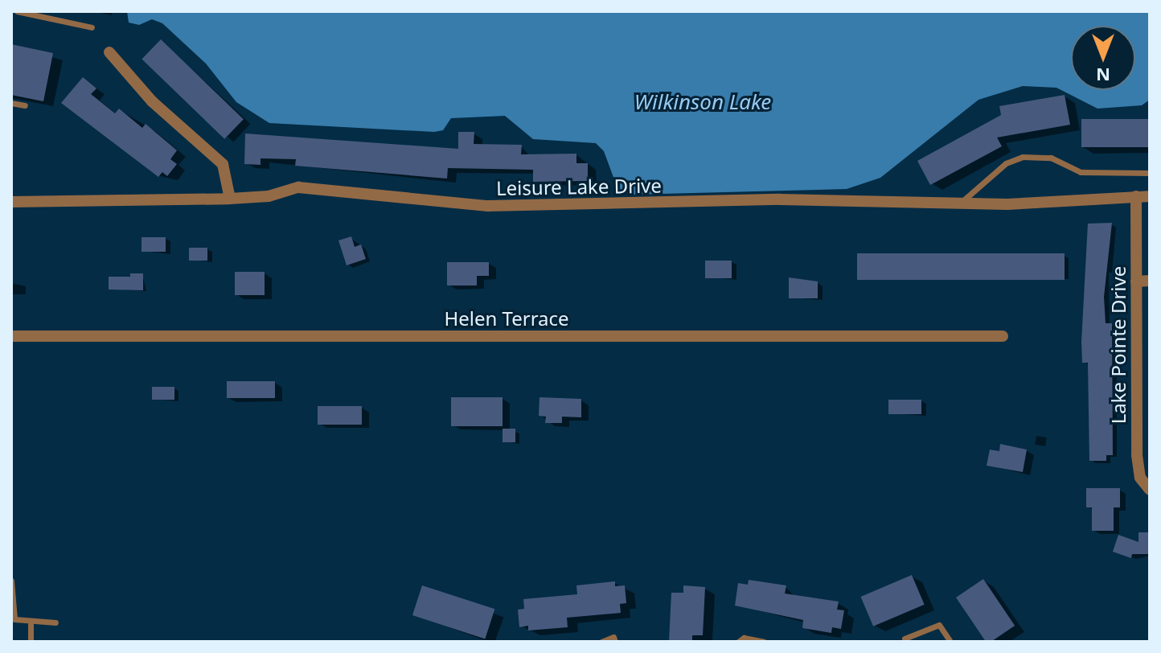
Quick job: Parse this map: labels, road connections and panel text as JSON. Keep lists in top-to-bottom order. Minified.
{"streets":{"street":["Leisure Lake Drive","Helen Terrace","Lake Pointe Drive"]},"crossings":[["Leisure Lake Drive","Lake Pointe Drive"]],"water":["Wilkinson Lake"],"north":"bottom"}
